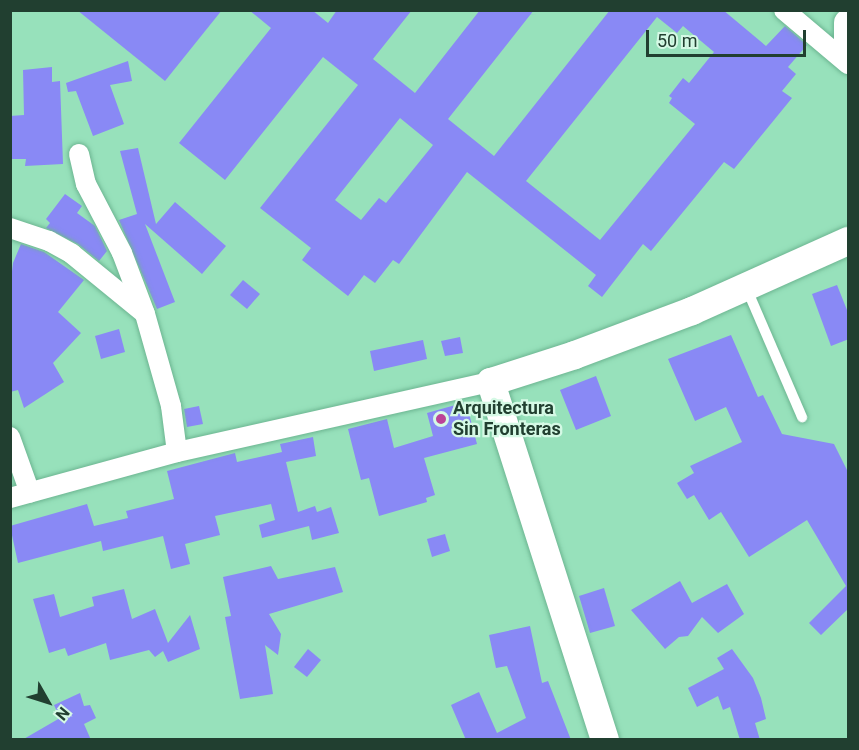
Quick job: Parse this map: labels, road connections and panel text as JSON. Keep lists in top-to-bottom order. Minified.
{"places":["Arquitectura Sin Fronteras"],"scale_bar":"50 m","north":"bottom right"}
